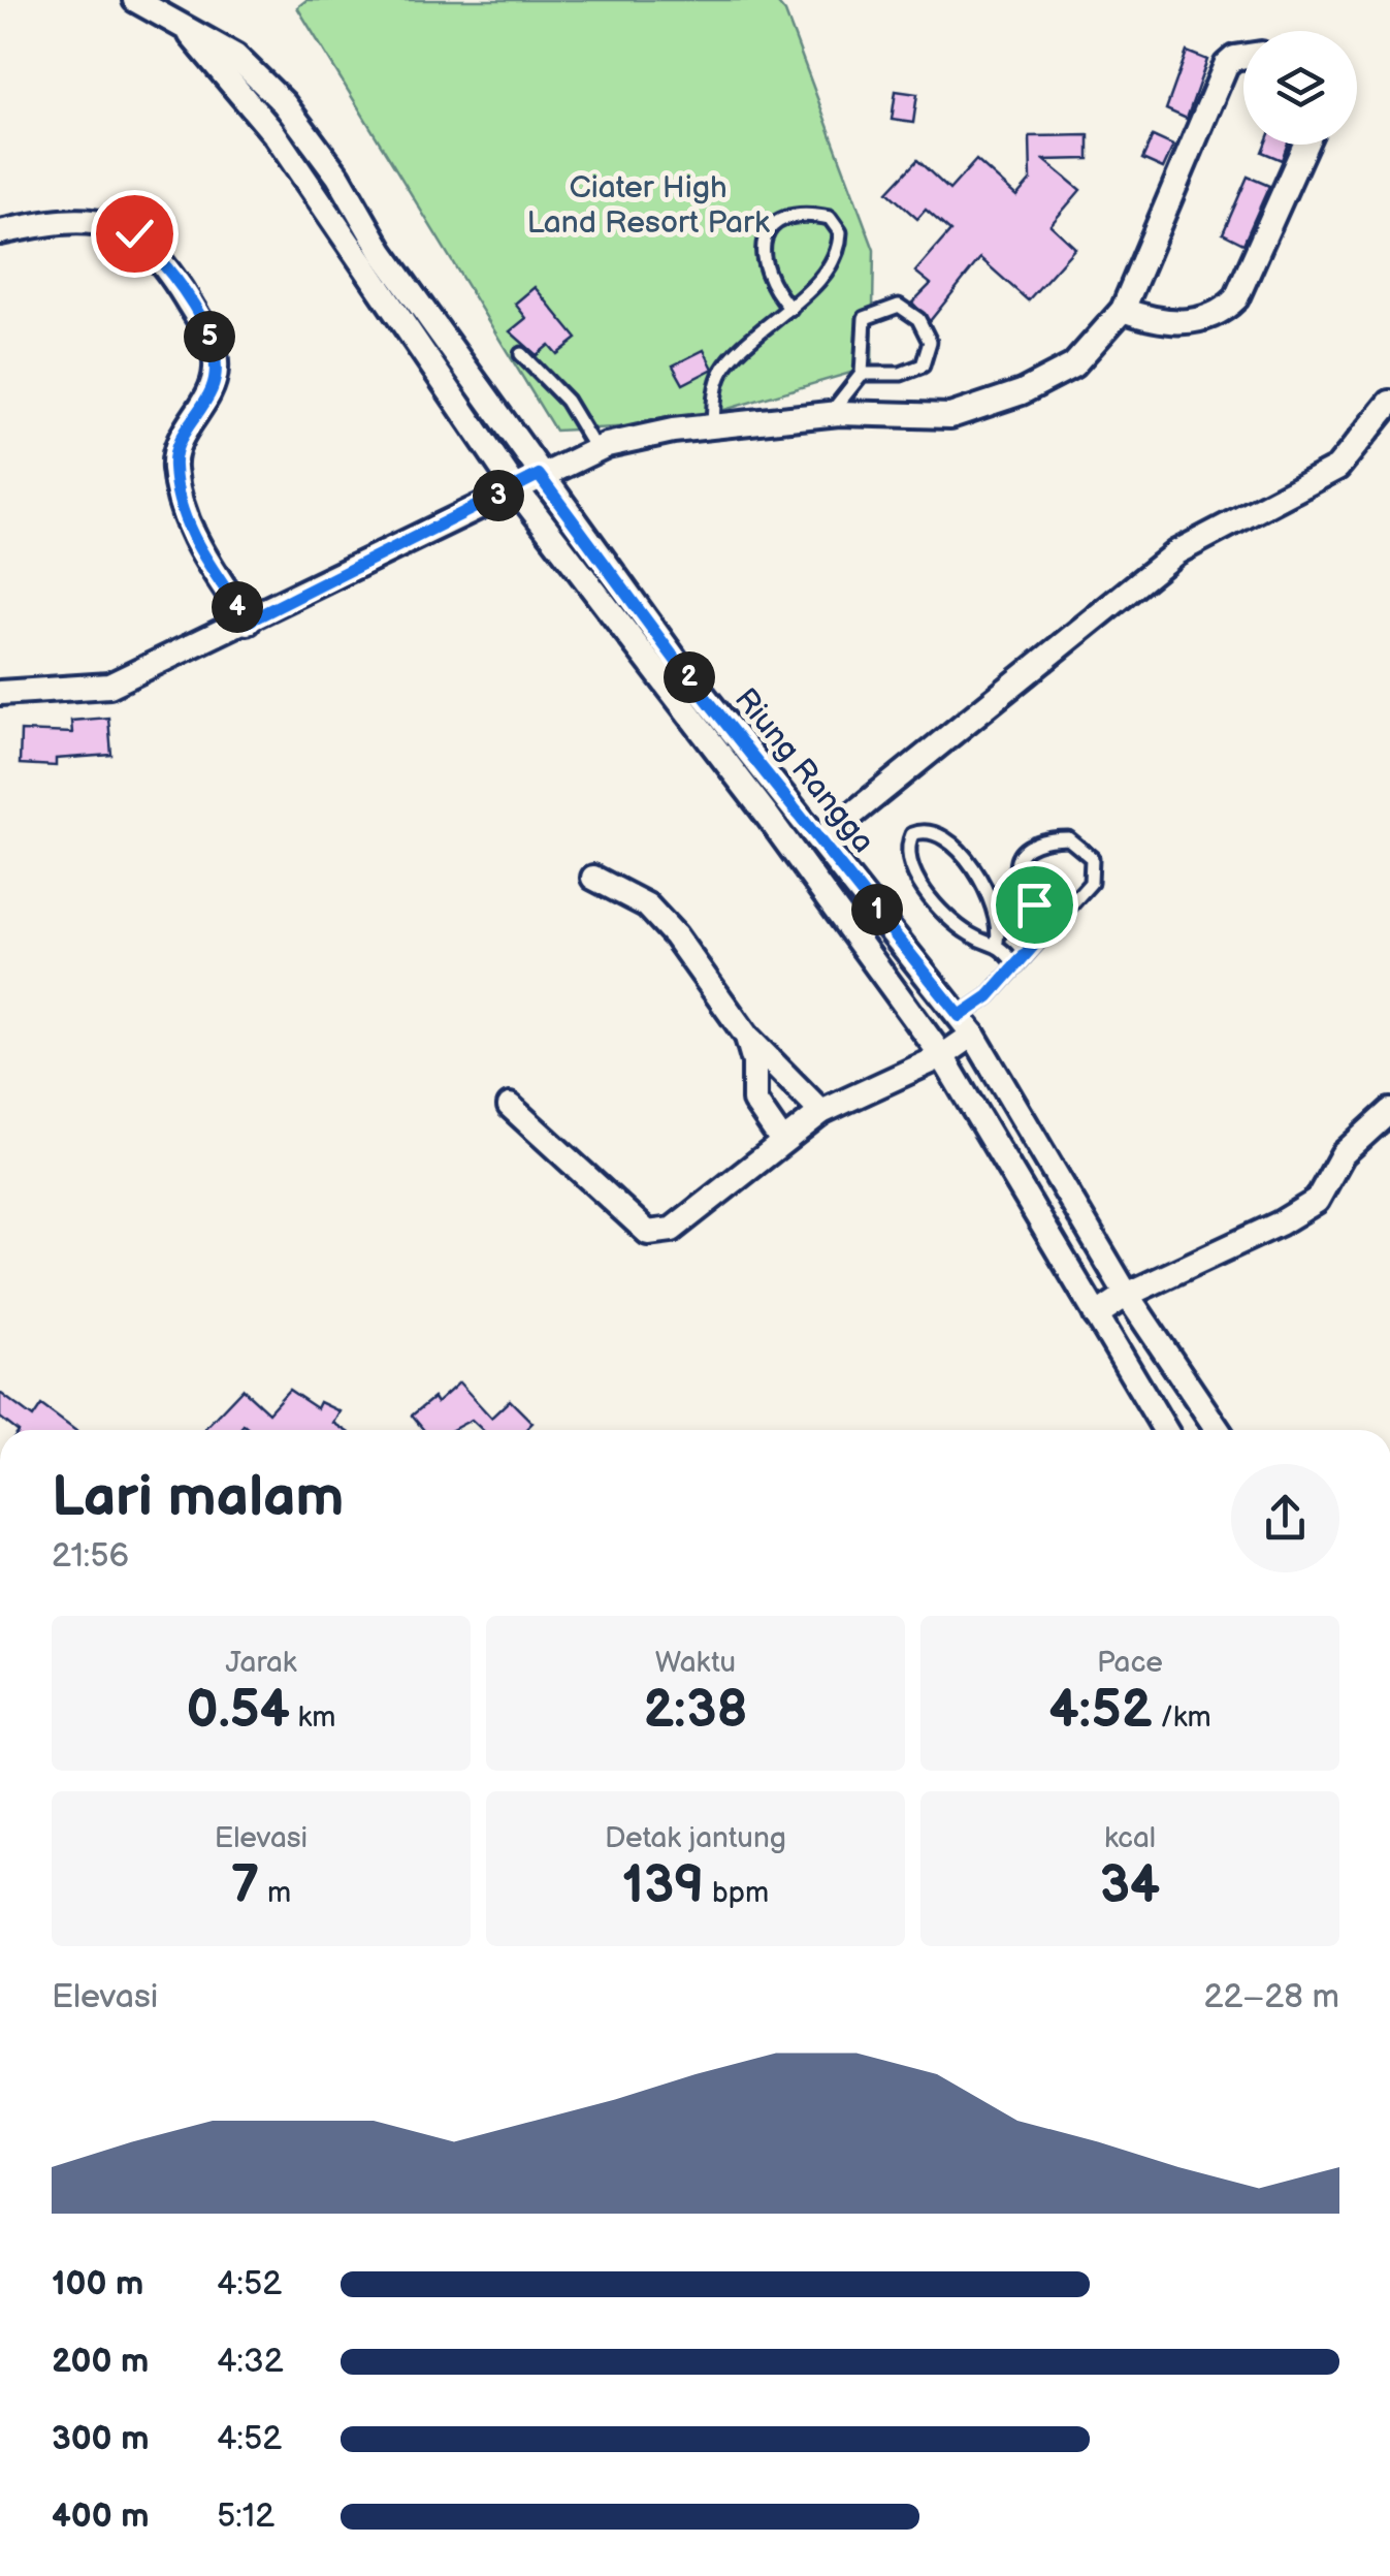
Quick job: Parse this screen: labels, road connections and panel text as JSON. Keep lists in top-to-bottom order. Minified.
{"streets":{"street":["Riung Rangga"]},"parks":["Ciater High Land Resort Park"],"page":{"pins":["5","3","4","2","1"],"heading":["Lari malam","21:56"],"stats":[["Jarak","0.54 km"],["Waktu","2:38"],["Pace","4:52 /km"],["Elevasi","7 m"],["Detak jantung","139 bpm"],["kcal","34"]],"chart":["Elevasi","22–28 m"],"list":[{"name":"100 m","note":"4:52"},{"name":"200 m","note":"4:32"},{"name":"300 m","note":"4:52"},{"name":"400 m","note":"5:12"}]}}
